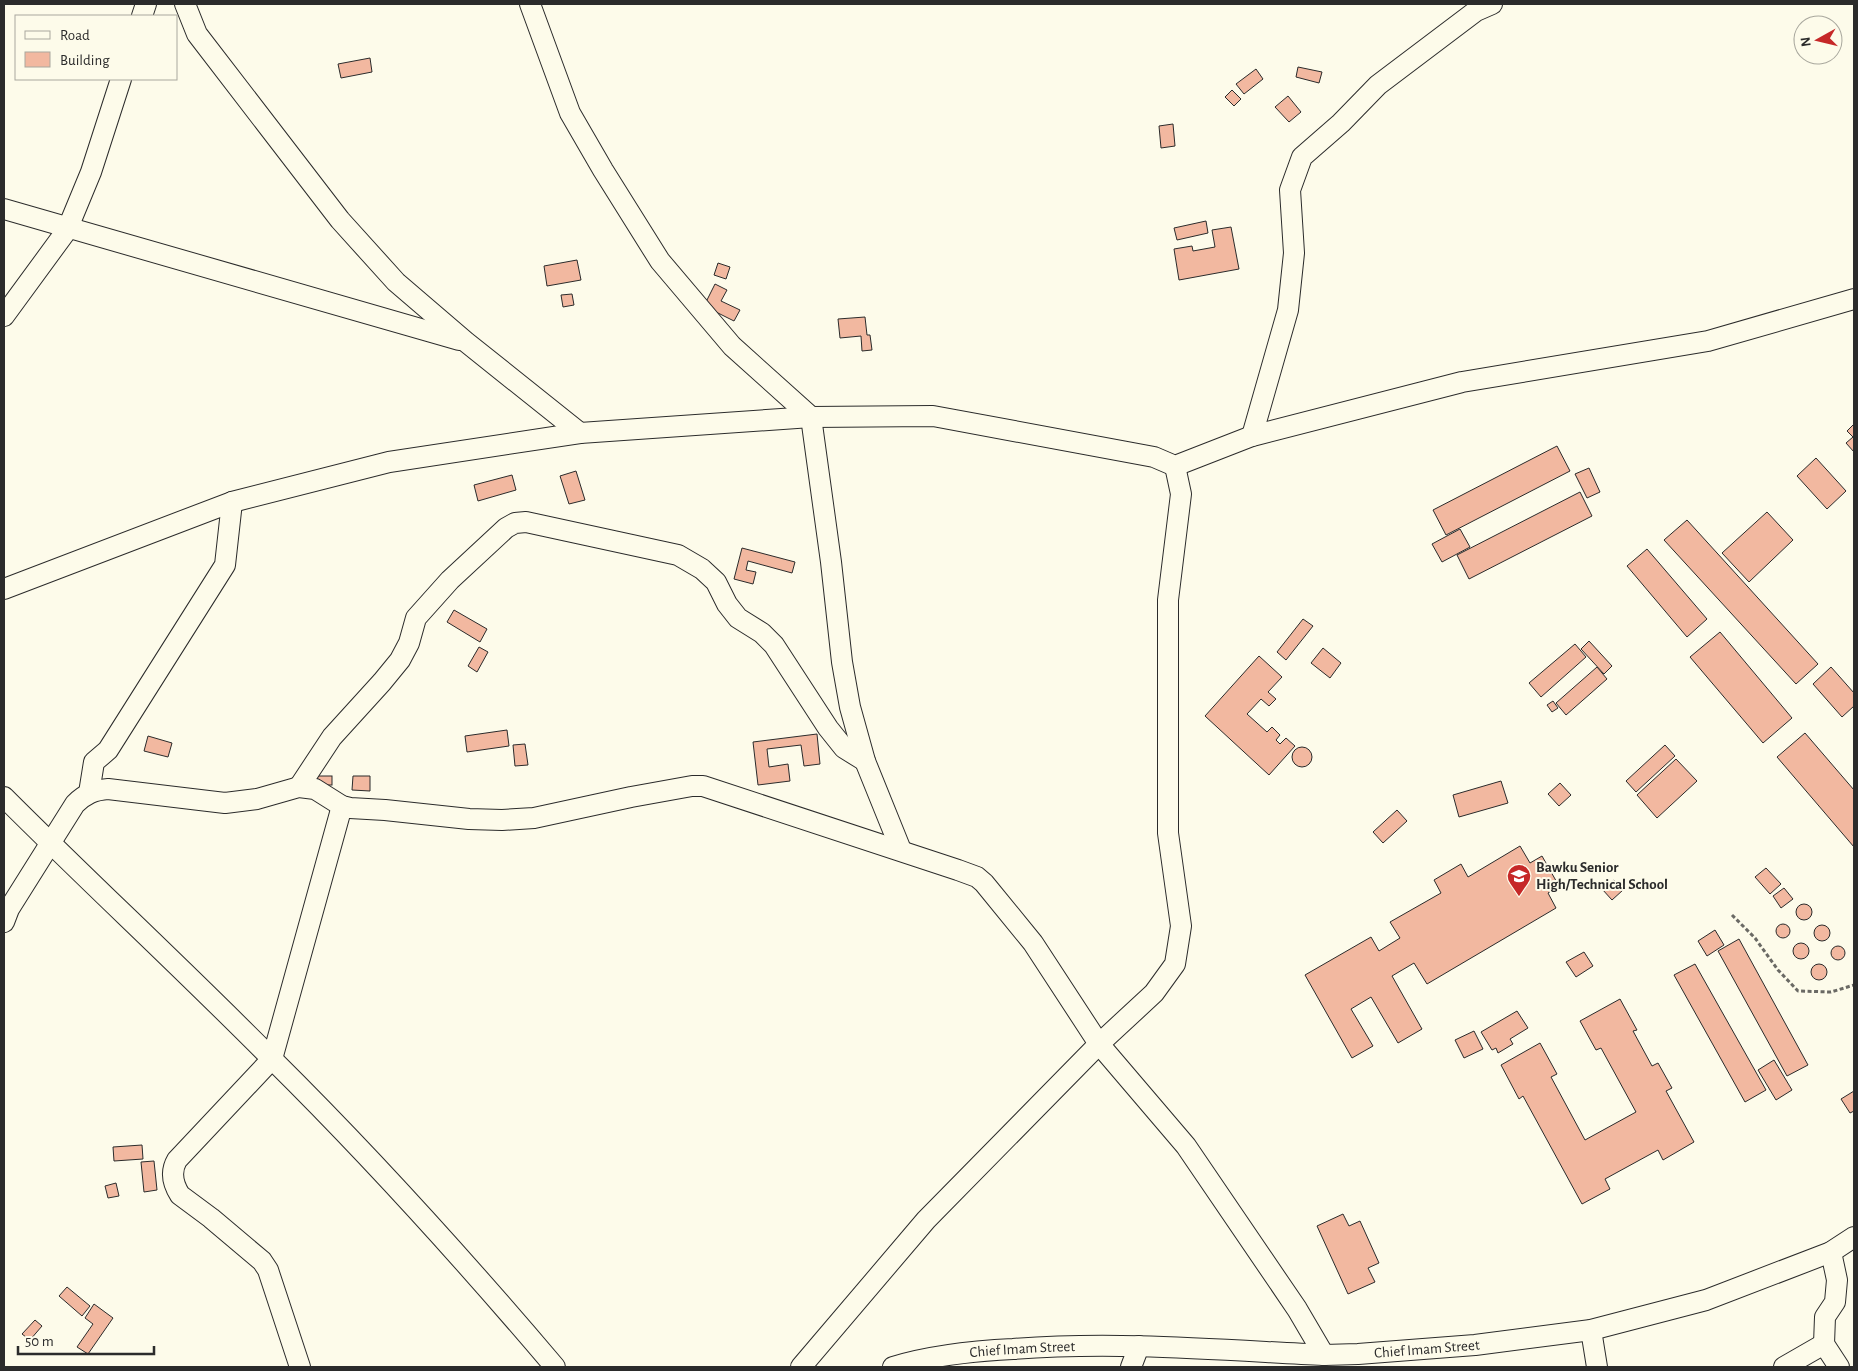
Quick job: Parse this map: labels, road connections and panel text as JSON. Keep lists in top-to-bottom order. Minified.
{"streets":{"street":["Chief Imam Street"]},"places":{"school or university":["Bawku Senior High/Technical School"]},"legend":["Road","Building"],"scale_bar":"50 m","north":"left"}
